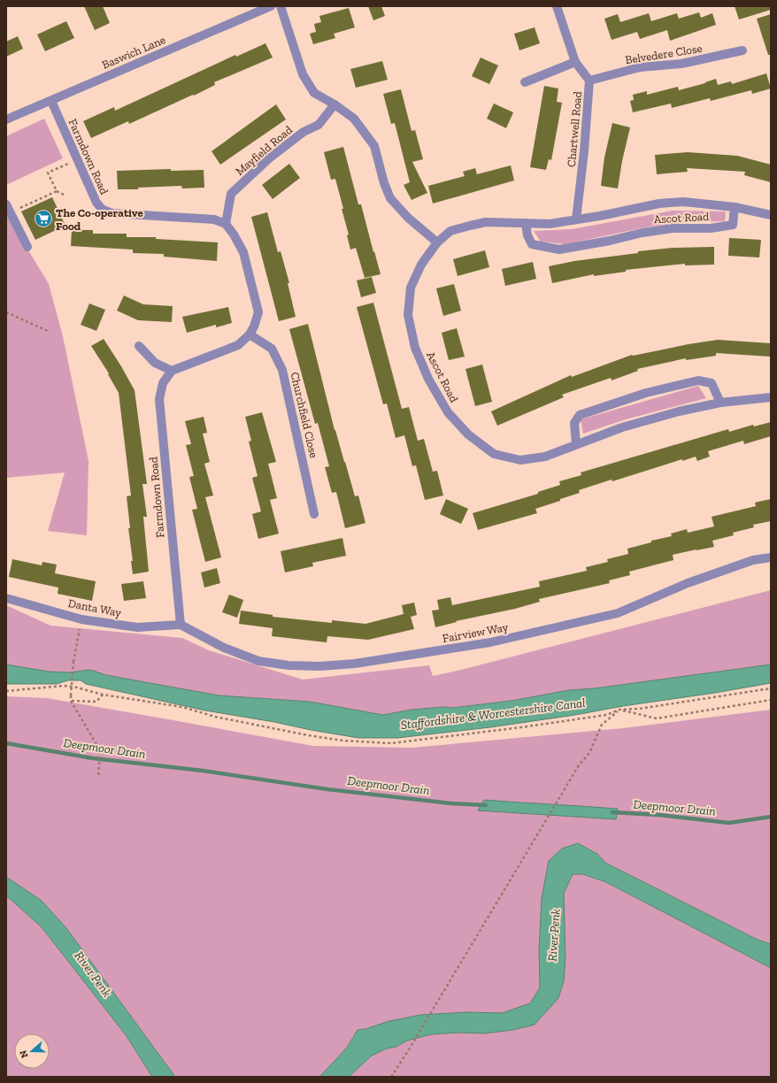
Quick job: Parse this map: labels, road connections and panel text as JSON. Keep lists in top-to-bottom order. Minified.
{"streets":{"street":["Baswich Lane","Belvedere Close","Chartwell Road","Mayfield Road","Farmdown Road","Ascot Road","Churchfield Close","Danta Way","Fairview Way"]},"crossings":[["Baswich Lane","Farmdown Road"],["Belvedere Close","Chartwell Road"],["Chartwell Road","Ascot Road"],["Mayfield Road","Farmdown Road"],["Farmdown Road","Danta Way"],["Farmdown Road","Fairview Way"],["Danta Way","Fairview Way"]],"water":["Staffordshire & Worcestershire Canal","Deepmoor Drain","River Penk"],"places":{"supermarket":["The Co-operative Food"]},"north":"left"}
